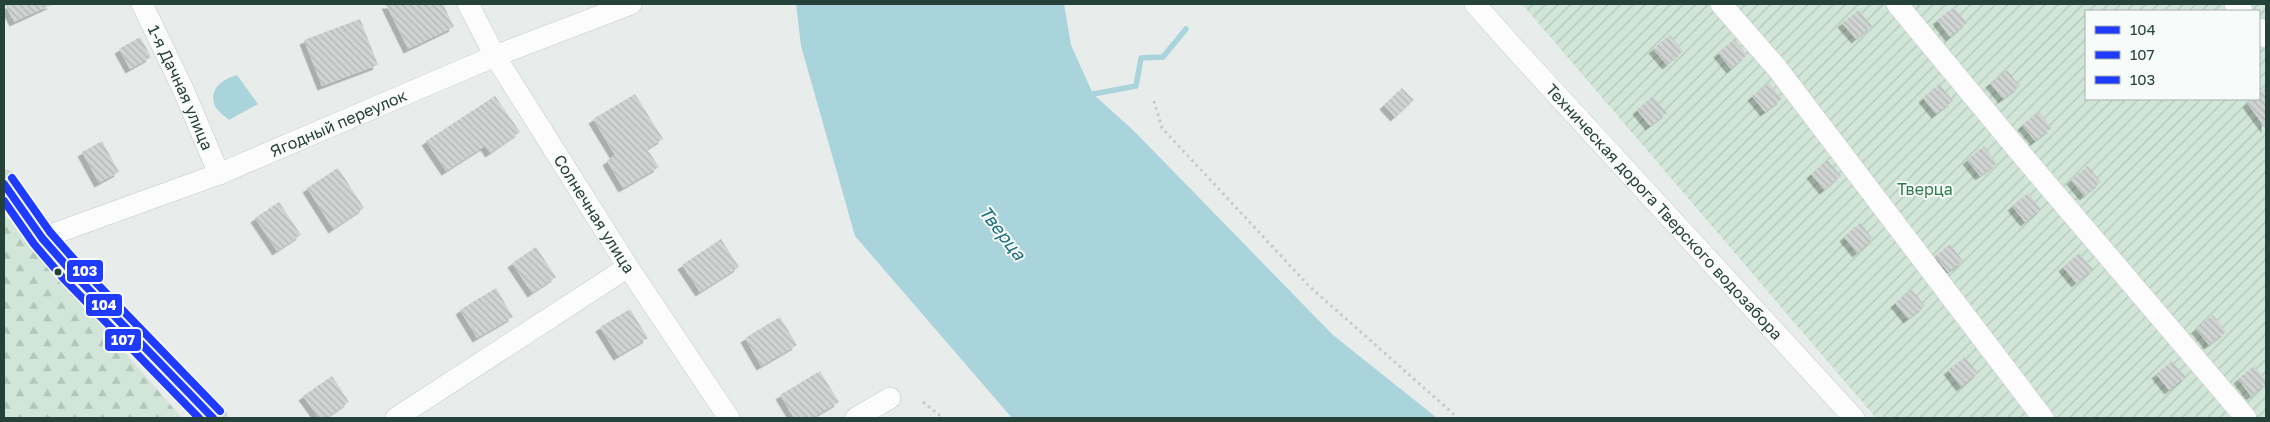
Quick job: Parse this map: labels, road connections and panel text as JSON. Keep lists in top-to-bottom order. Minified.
{"streets":{"street":["1-я Дачная улица","Ягодный переулок","Техническая дорога Тверского водозабора","Солнечная улица"]},"crossings":[["1-я Дачная улица","Ягодный переулок"],["Ягодный переулок","Солнечная улица"]],"water":["Тверца"],"parks":["Тверца"],"lines":["transit line 103","transit line 104","transit line 107"],"legend":["104","107","103"]}
